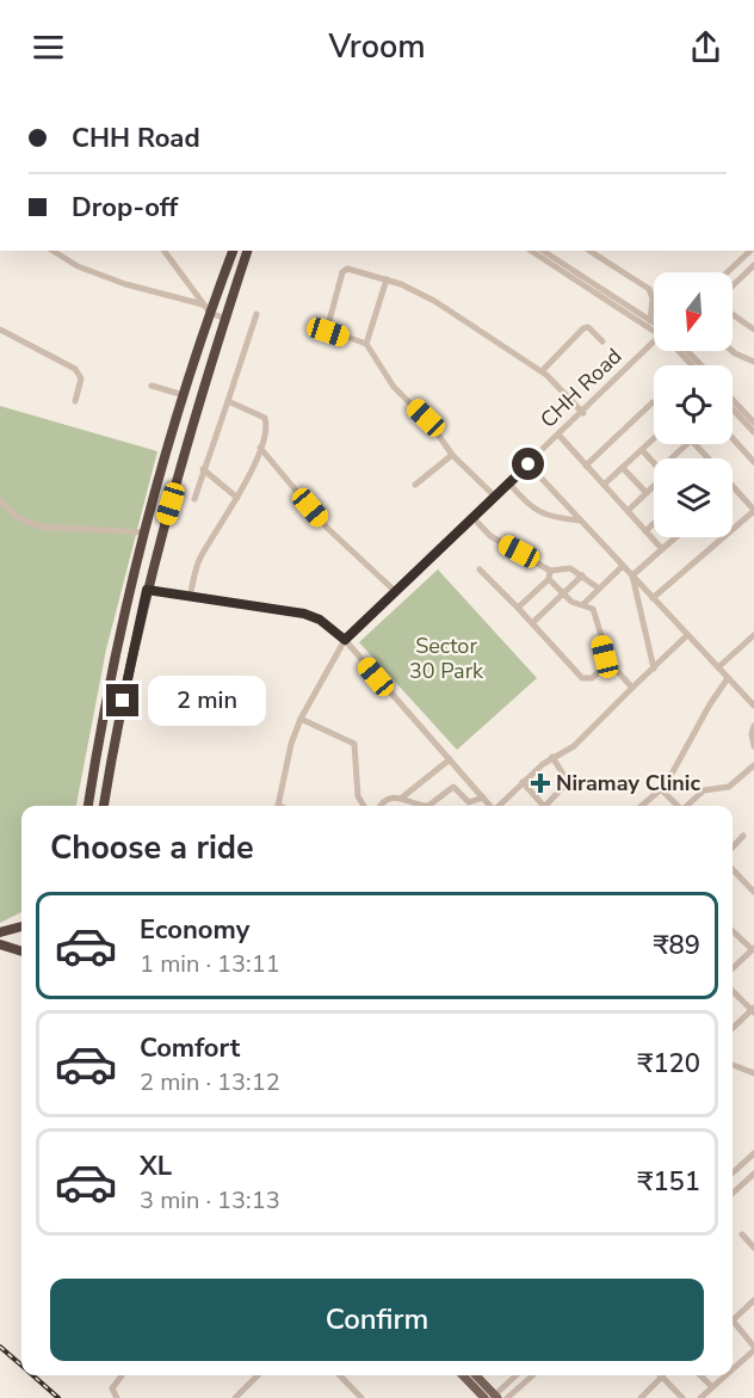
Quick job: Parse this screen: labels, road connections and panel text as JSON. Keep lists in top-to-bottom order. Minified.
{"streets":{"street":["CHH Road"]},"parks":["Sector 30 Park"],"places":{"health":["Niramay Clinic"]},"north":"bottom","page":{"header":"Vroom","banner":["CHH Road","Drop-off"],"bubble":"2 min","heading":"Choose a ride","list":[{"name":"Economy","note":"1 min · 13:11","value":"₹89"},{"name":"Comfort","note":"2 min · 13:12","value":"₹120"},{"name":"XL","note":"3 min · 13:13","value":"₹151"}],"buttons":"Confirm"}}
